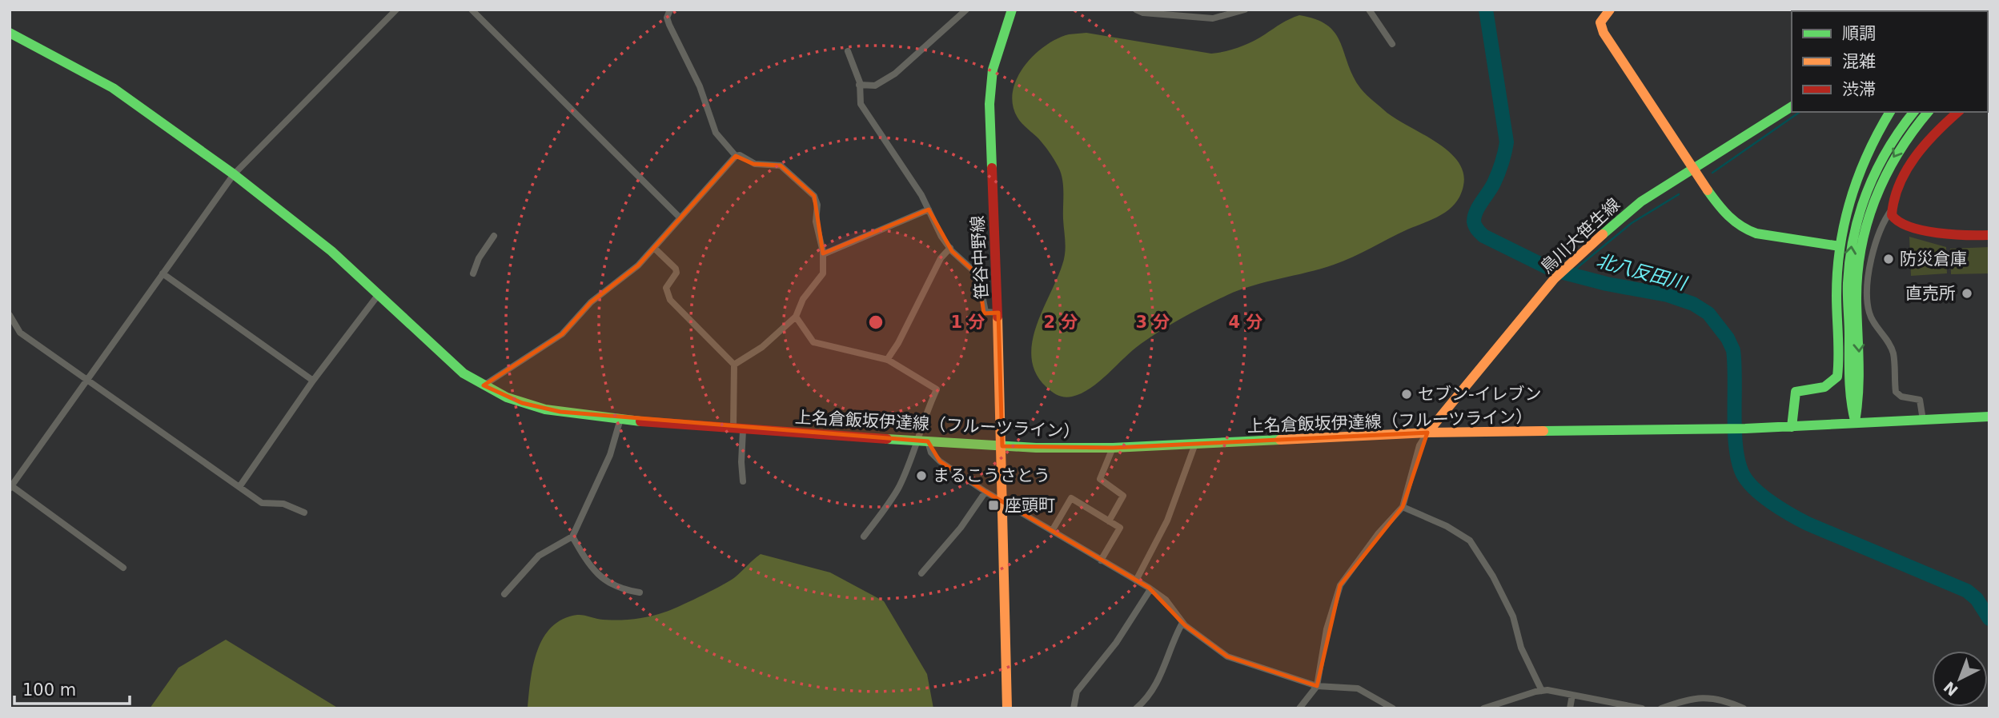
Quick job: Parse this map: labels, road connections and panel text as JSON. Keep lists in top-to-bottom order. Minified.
{"streets":{"main road":["鳥川大笹生線","笹谷中野線","上名倉飯坂伊達線（フルーツライン）"]},"crossings":[["鳥川大笹生線","上名倉飯坂伊達線（フルーツライン）"],["笹谷中野線","上名倉飯坂伊達線（フルーツライン）"]],"water":["北八反田川"],"places":{"other":["防災倉庫","直売所","セブン-イレブン","まるこうさとう"],"transit":["座頭町"]},"legend":["順調","混雑","渋滞"],"scale_bar":"100 m","north":"bottom left","rings":["1 分","2 分","3 分","4 分"]}
